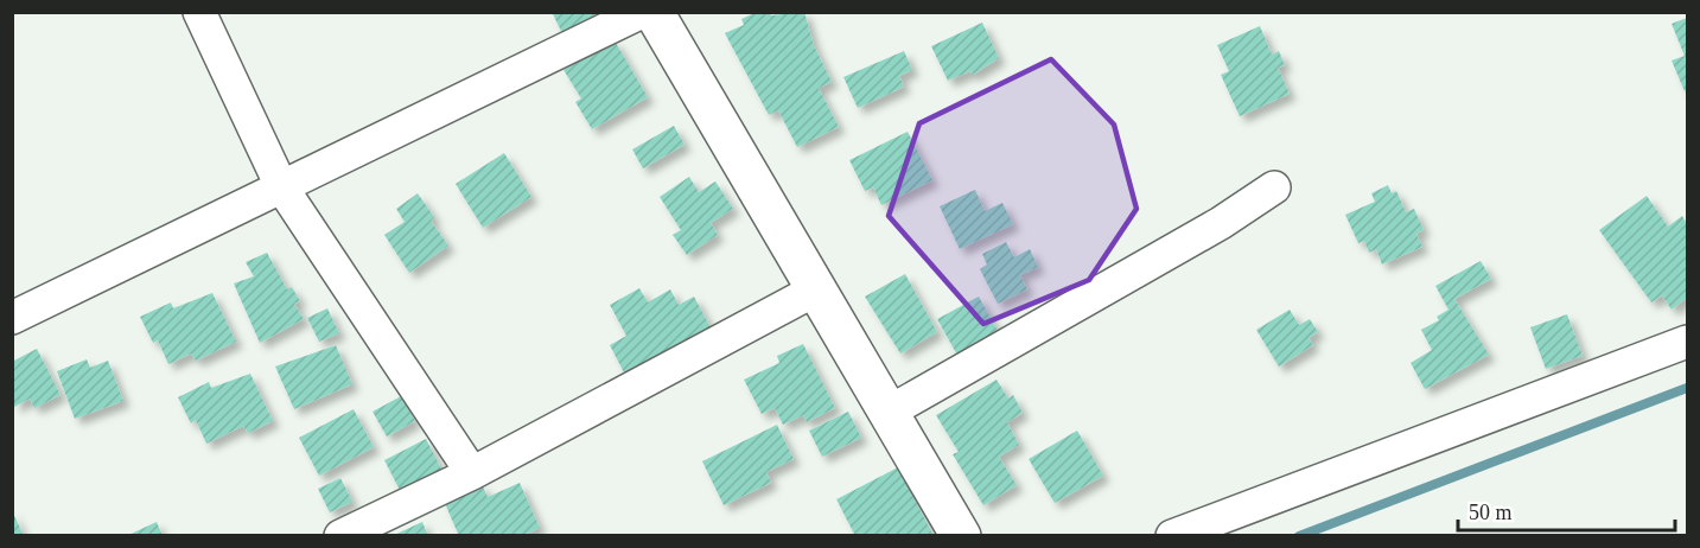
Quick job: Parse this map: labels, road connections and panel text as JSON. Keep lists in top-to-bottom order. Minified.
{"scale_bar":"50 m"}
